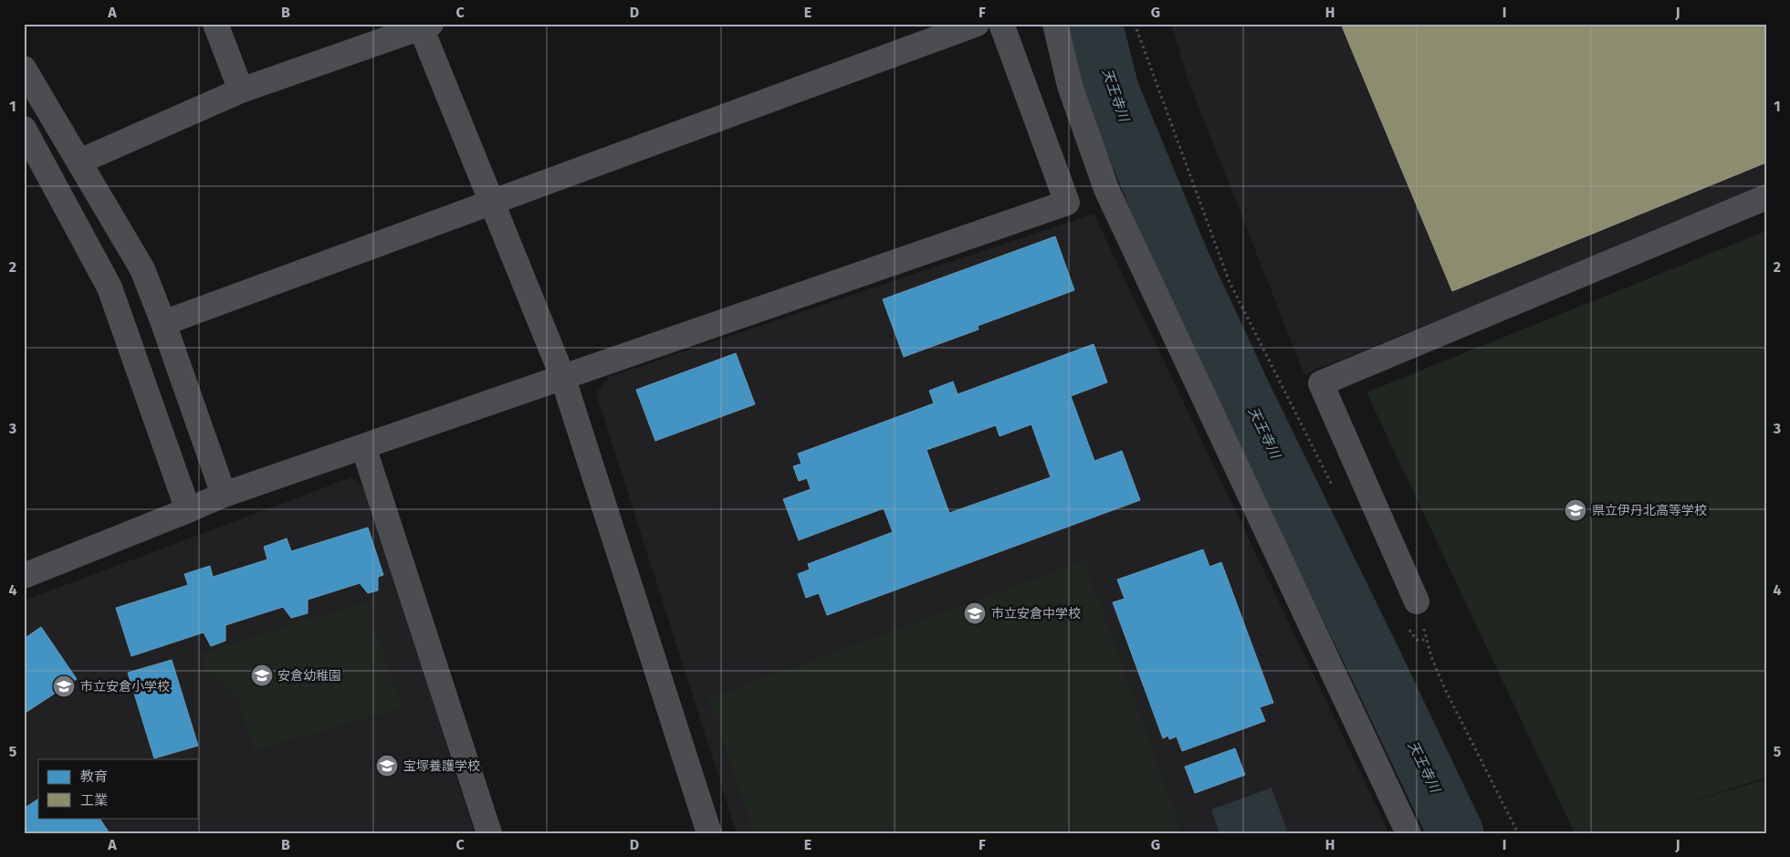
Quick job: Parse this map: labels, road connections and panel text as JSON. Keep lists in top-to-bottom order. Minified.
{"water":["天王寺川"],"places":{"school or university":["県立伊丹北高等学校","市立安倉中学校","安倉幼稚園","市立安倉小学校","宝塚養護学校"]},"legend":["教育","工業"],"grid":{"columns":["A","B","C","D","E","F","G","H","I","J"],"rows":["1","2","3","4","5"]}}
